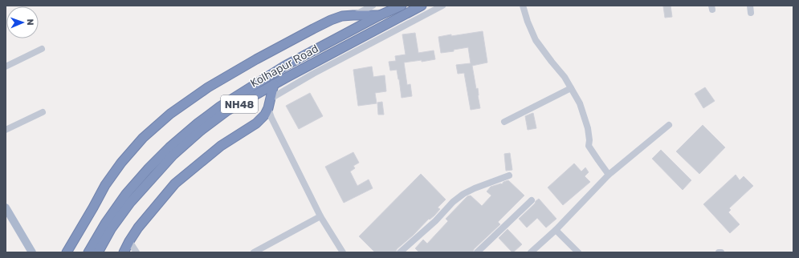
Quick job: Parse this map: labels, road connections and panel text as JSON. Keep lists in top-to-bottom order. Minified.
{"streets":{"highway":["Kolhapur Road","NH48"]},"north":"right"}
